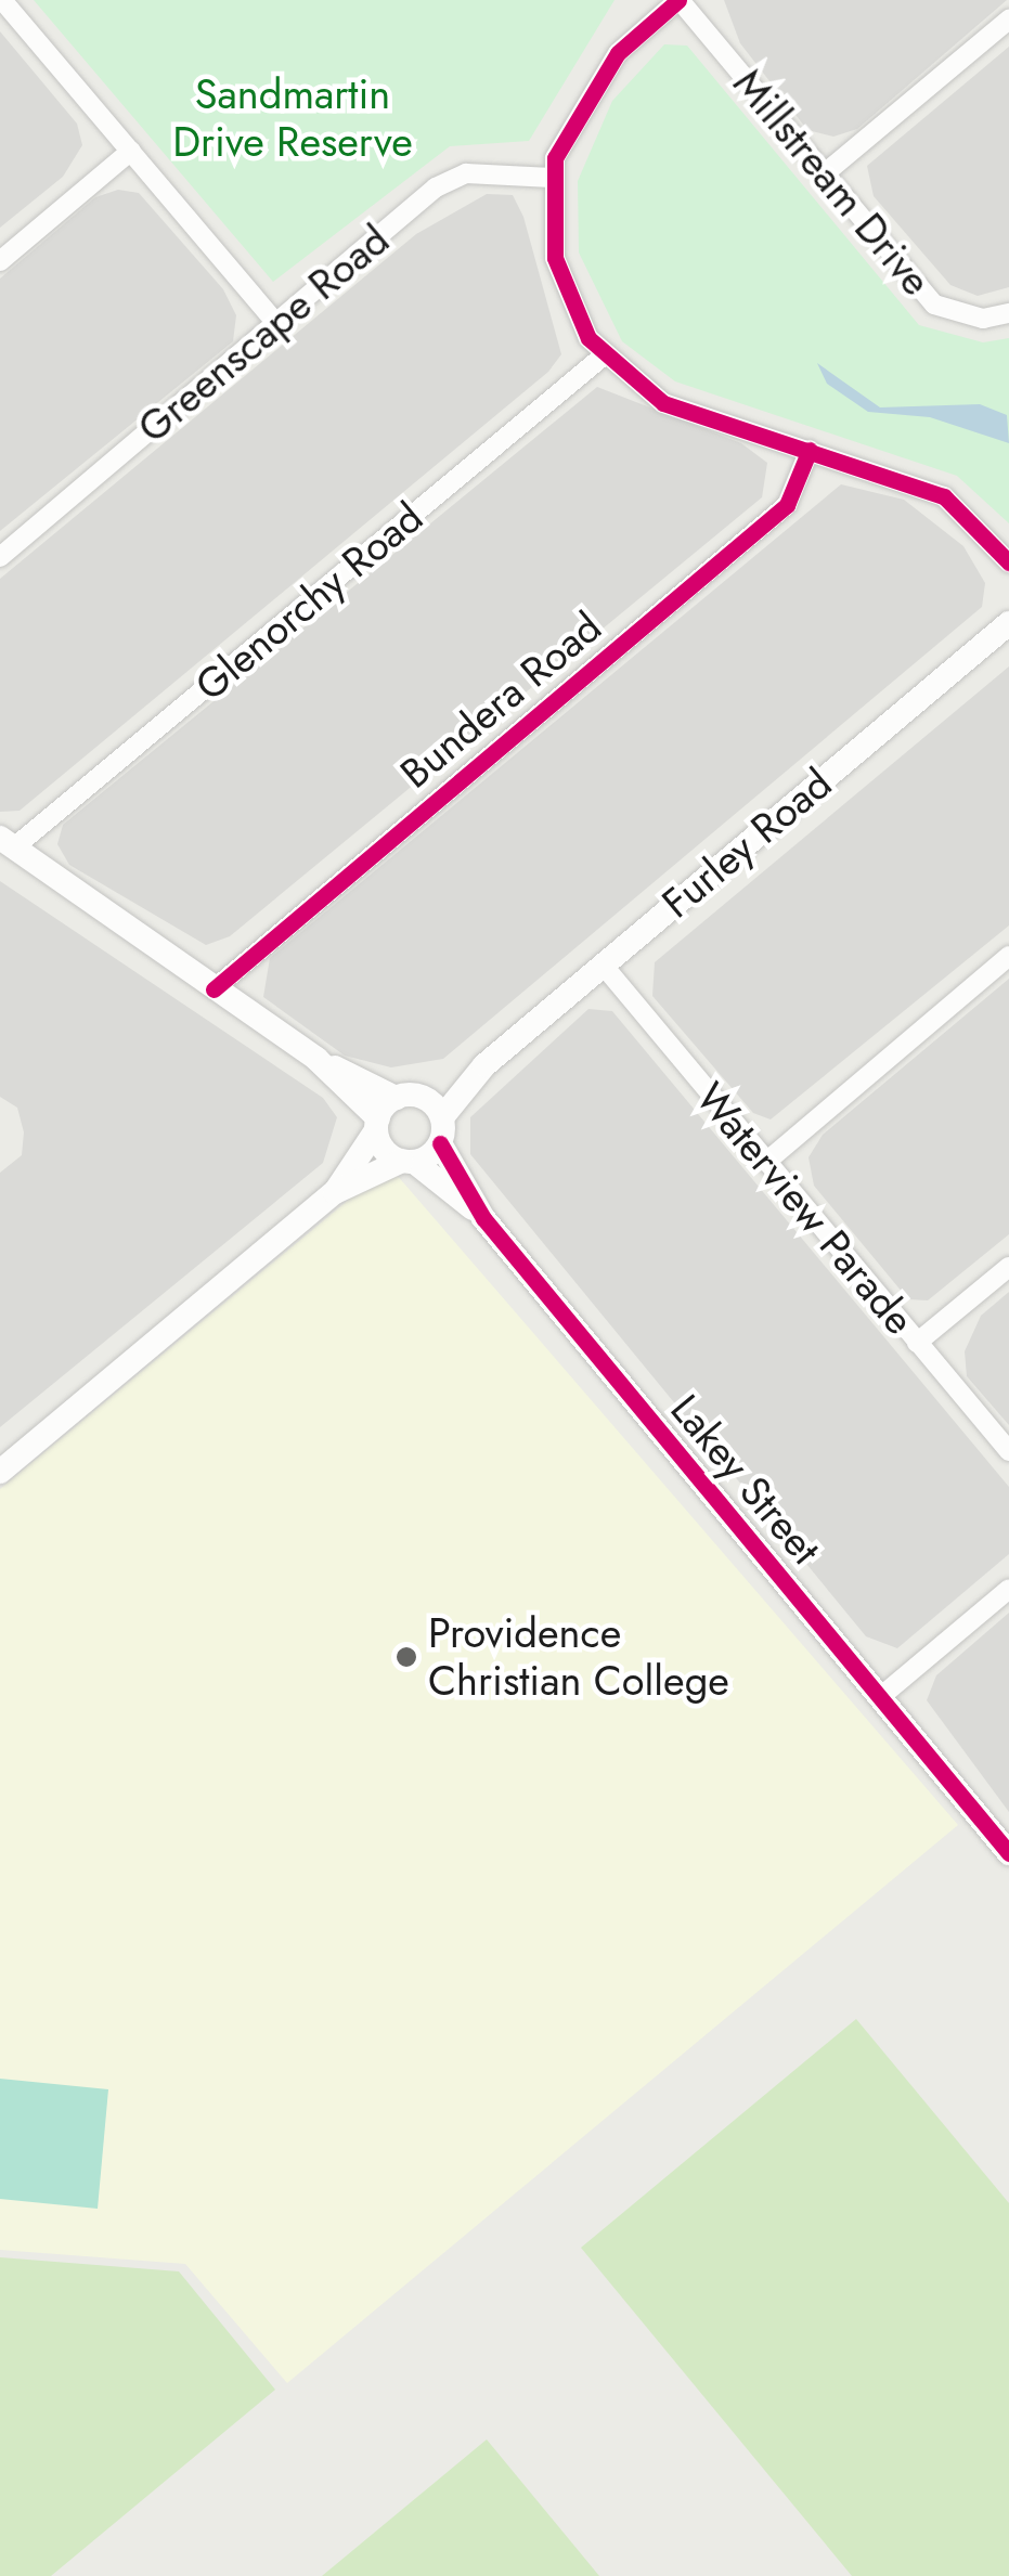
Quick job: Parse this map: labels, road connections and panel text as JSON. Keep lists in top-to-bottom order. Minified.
{"streets":{"street":["Millstream Drive","Greenscape Road","Glenorchy Road","Bundera Road","Furley Road","Waterview Parade","Lakey Street"]},"crossings":[["Glenorchy Road","Lakey Street"],["Bundera Road","Lakey Street"],["Furley Road","Waterview Parade"],["Furley Road","Lakey Street"]],"parks":["Sandmartin Drive Reserve"],"places":["Providence Christian College"]}
